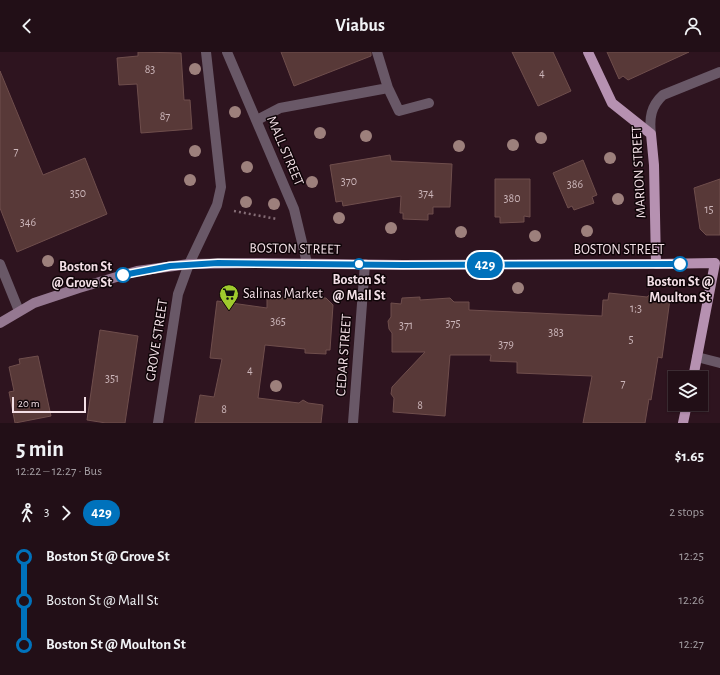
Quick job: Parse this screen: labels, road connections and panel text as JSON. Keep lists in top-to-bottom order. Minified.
{"streets":{"main road":["MARION STREET","BOSTON STREET"],"street":["MALL STREET","GROVE STREET","CEDAR STREET"]},"crossings":[["MALL STREET","BOSTON STREET"],["MARION STREET","BOSTON STREET"],["BOSTON STREET","GROVE STREET"],["BOSTON STREET","CEDAR STREET"]],"places":{"other":["Boston St @ Mall St","Boston St @ Moulton St","Boston St @ Grove St"],"supermarket":["Salinas Market"]},"lines":["bus line 429"],"house_numbers":["83","4","87","7","370","386","350","374","380","15","346","1;3","365","375","371","383","5","379","4","351","7","8","8"],"scale_bar":"20 m","page":{"header":"Viabus","on_map":"429","scale":"20 m","heading":["5 min","12:22 – 12:27 · Bus","$1.65"],"legs":["3","429","2 stops"],"list":[{"name":"Boston St @ Grove St","value":"12:25"},{"name":"Boston St @ Mall St","value":"12:26"},{"name":"Boston St @ Moulton St","value":"12:27"}]}}
